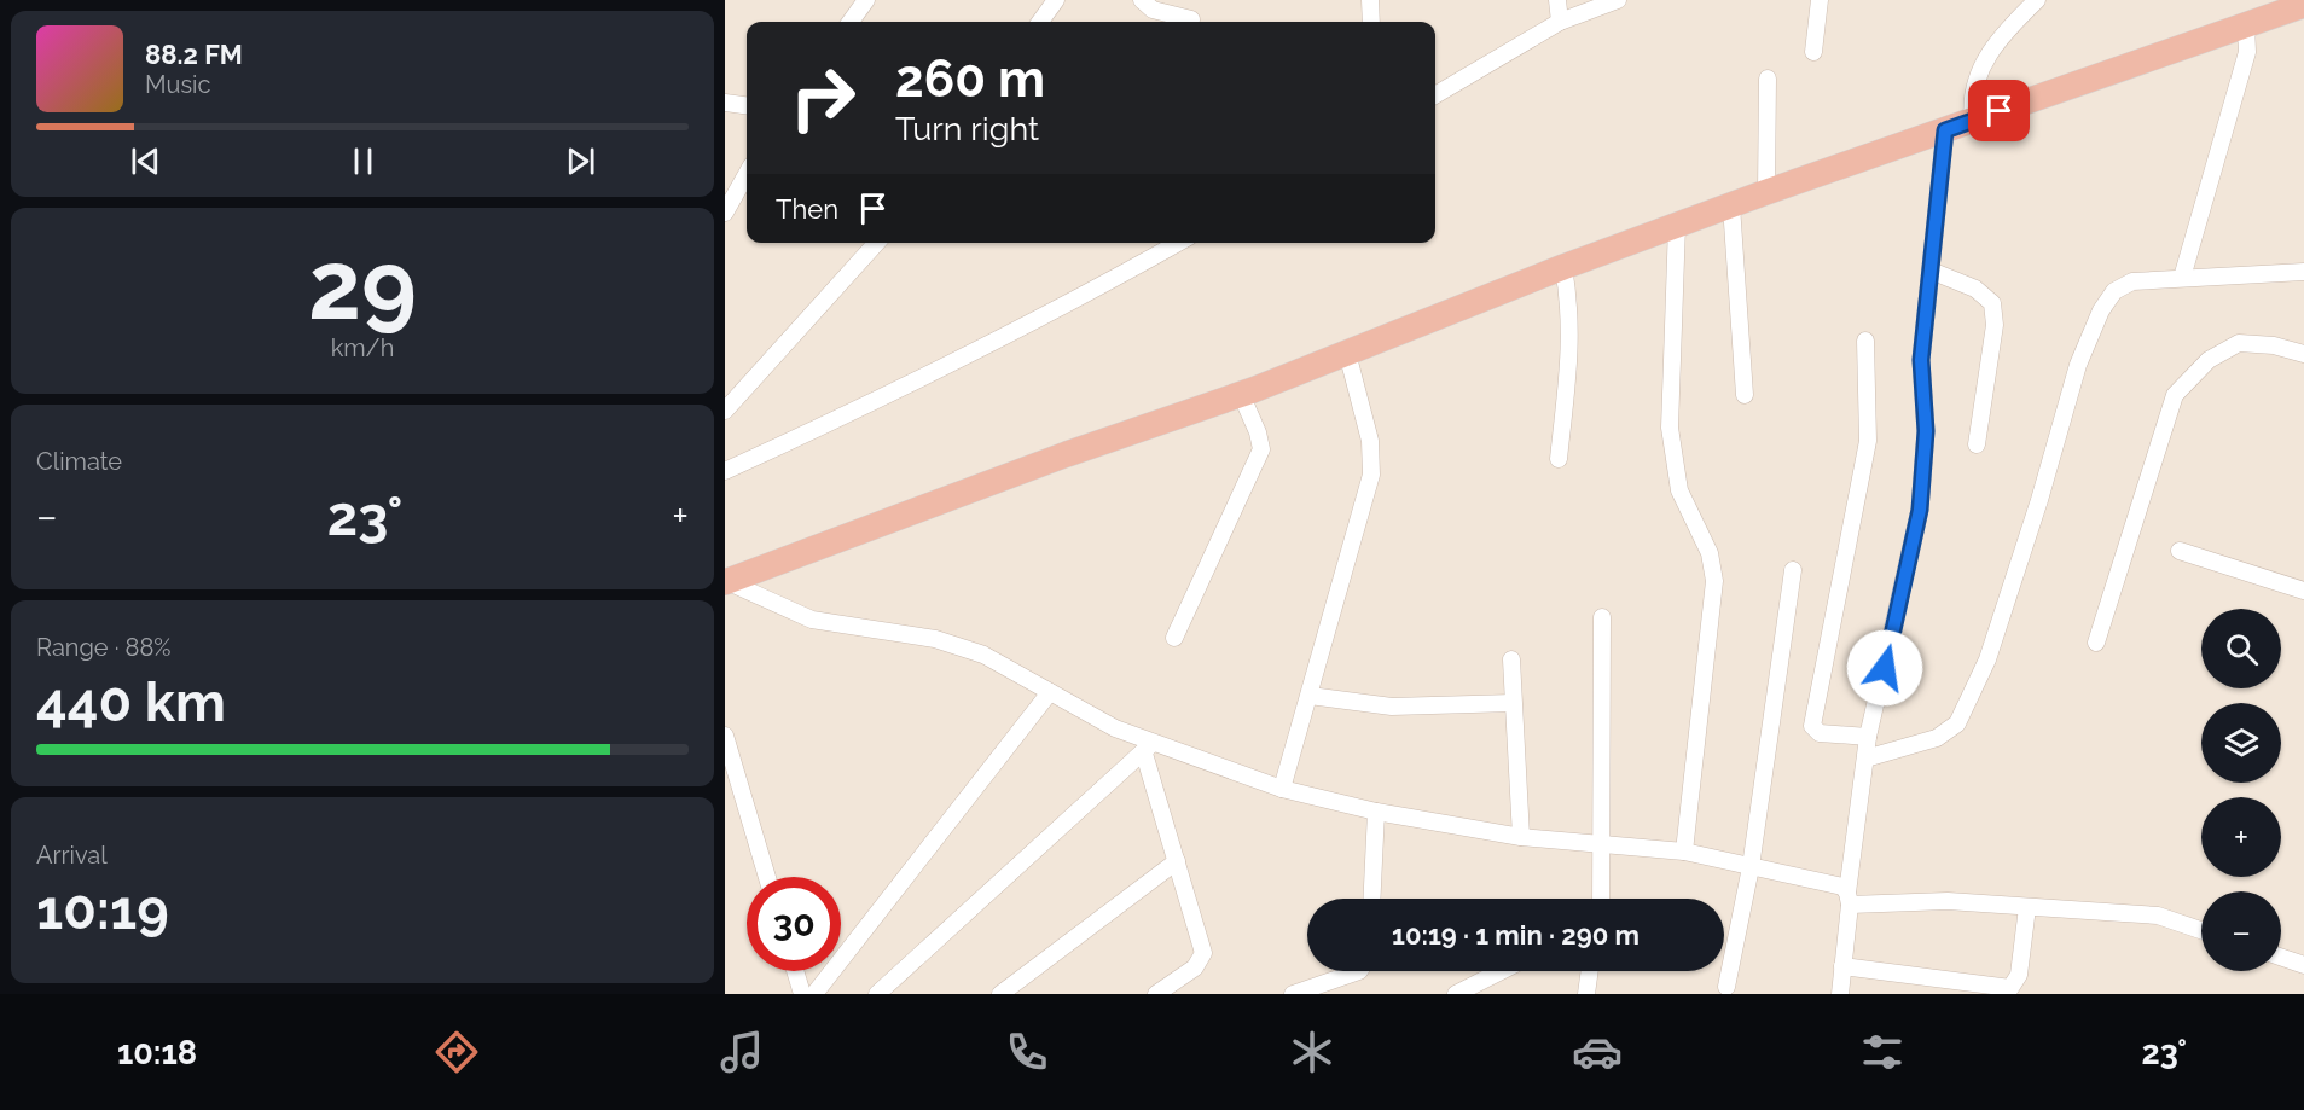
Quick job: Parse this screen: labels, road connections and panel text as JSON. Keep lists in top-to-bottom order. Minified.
{"page":{"turn":["260 m","Turn right"],"song":["88.2 FM","Music"],"then":"Then","tile":[["29","km/h"],"Climate",["Range · 88%","440 km"],["Arrival","10:19"]],"heat":["−","23°","+"],"map_buttons":["+","−"],"limit":"30","trip":"10:19 · 1 min · 290 m","tabs":["10:18","23°"]}}
